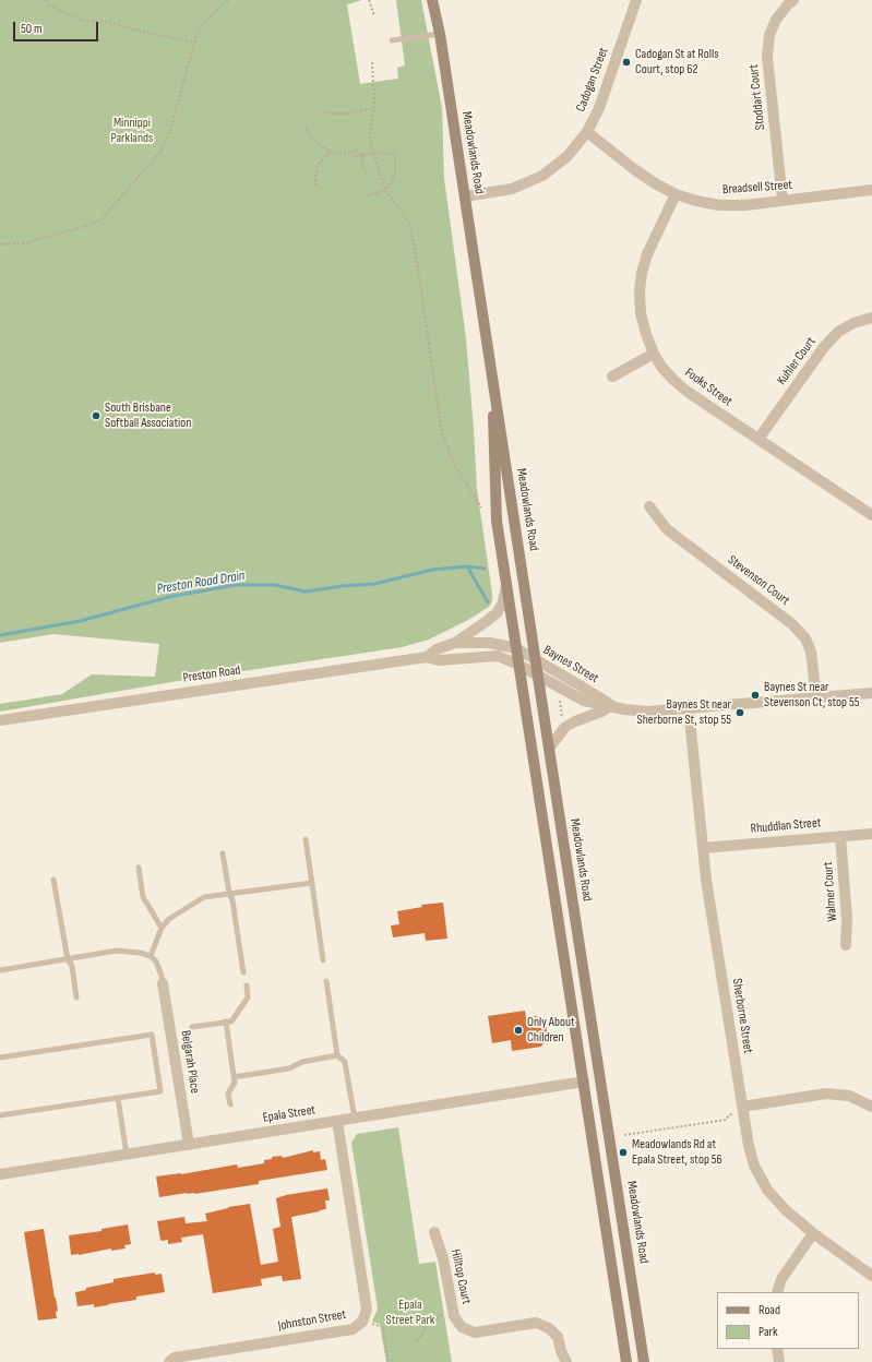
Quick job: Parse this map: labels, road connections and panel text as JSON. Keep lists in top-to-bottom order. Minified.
{"streets":{"main road":["Meadowlands Road"],"street":["Cadogan Street","Stoddart Court","Breadsell Street","Kuhler Court","Fooks Street","Stevenson Court","Baynes Street","Preston Road","Rhuddlan Street","Walmer Court","Sherborne Street","Belgarah Place","Epala Street","Hilltop Court","Johnston Street"]},"crossings":[["Cadogan Street","Meadowlands Road"],["Cadogan Street","Breadsell Street"],["Stoddart Court","Breadsell Street"],["Meadowlands Road","Baynes Street"],["Meadowlands Road","Preston Road"],["Meadowlands Road","Epala Street"],["Breadsell Street","Fooks Street"],["Kuhler Court","Fooks Street"],["Stevenson Court","Baynes Street"],["Baynes Street","Preston Road"],["Baynes Street","Sherborne Street"],["Rhuddlan Street","Walmer Court"],["Rhuddlan Street","Sherborne Street"],["Belgarah Place","Epala Street"],["Epala Street","Johnston Street"]],"water":["Preston Road Drain"],"parks":["Minnippi Parklands","Epala Street Park"],"places":["Cadogan St at Rolls Court, stop 62","South Brisbane Softball Association","Baynes St near Stevenson Ct, stop 55","Baynes St near Sherborne St, stop 55","Only About Children","Meadowlands Rd at Epala Street, stop 56"],"legend":["Road","Park"],"scale_bar":"50 m"}
